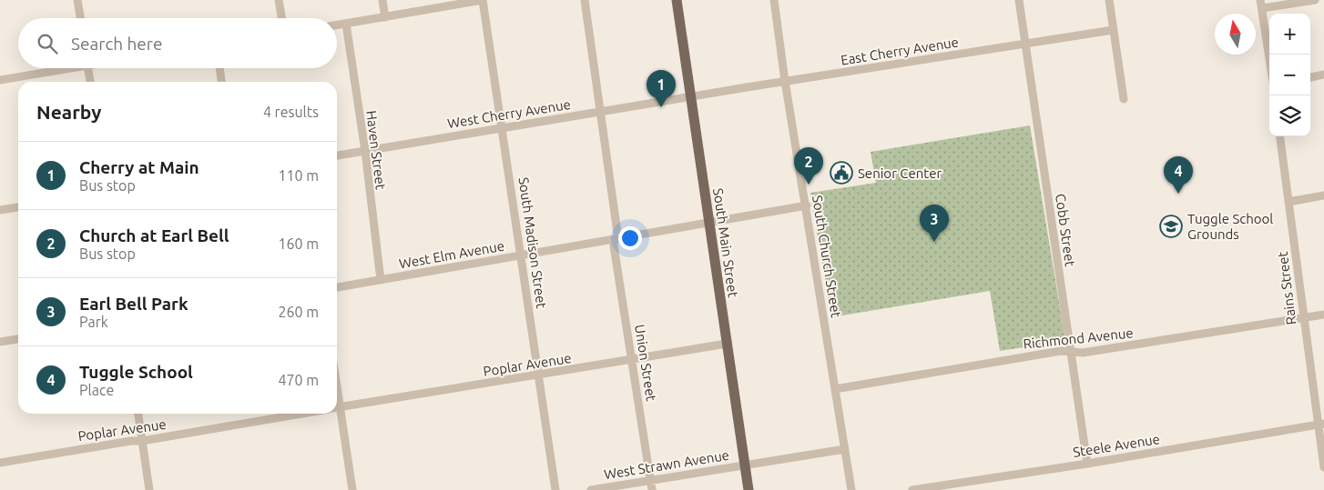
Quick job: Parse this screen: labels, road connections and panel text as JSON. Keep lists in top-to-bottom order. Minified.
{"streets":{"main road":["South Main Street"],"street":["East Cherry Avenue","West Cherry Avenue","Haven Street","Cobb Street","South Madison Street","West Elm Avenue","South Church Street","Rains Street","Richmond Avenue","Union Street","Poplar Avenue","Steele Avenue","West Strawn Avenue"]},"crossings":[["East Cherry Avenue","West Cherry Avenue"],["East Cherry Avenue","Cobb Street"],["East Cherry Avenue","South Main Street"],["East Cherry Avenue","South Church Street"],["West Cherry Avenue","Haven Street"],["West Cherry Avenue","South Madison Street"],["West Cherry Avenue","South Main Street"],["West Cherry Avenue","Union Street"],["Haven Street","West Elm Avenue"],["Cobb Street","Richmond Avenue"],["Cobb Street","Steele Avenue"],["South Madison Street","West Elm Avenue"],["South Madison Street","Poplar Avenue"],["South Main Street","West Elm Avenue"],["South Main Street","Poplar Avenue"],["South Main Street","West Strawn Avenue"],["West Elm Avenue","South Church Street"],["West Elm Avenue","Union Street"],["South Church Street","Richmond Avenue"],["South Church Street","West Strawn Avenue"],["Rains Street","Richmond Avenue"],["Rains Street","Steele Avenue"],["Union Street","Poplar Avenue"],["Union Street","West Strawn Avenue"]],"places":{"public building":["Senior Center"],"school or university":["Tuggle School Grounds"]},"north":"top","page":{"map_buttons":["+","−"],"search":"Search here","pins":["1","2","4","3"],"heading":["Nearby","4 results"],"list":[{"mark":"1","name":"Cherry at Main","note":"Bus stop","value":"110 m"},{"mark":"2","name":"Church at Earl Bell","note":"Bus stop","value":"160 m"},{"mark":"3","name":"Earl Bell Park","note":"Park","value":"260 m"},{"mark":"4","name":"Tuggle School","note":"Place","value":"470 m"}]}}
